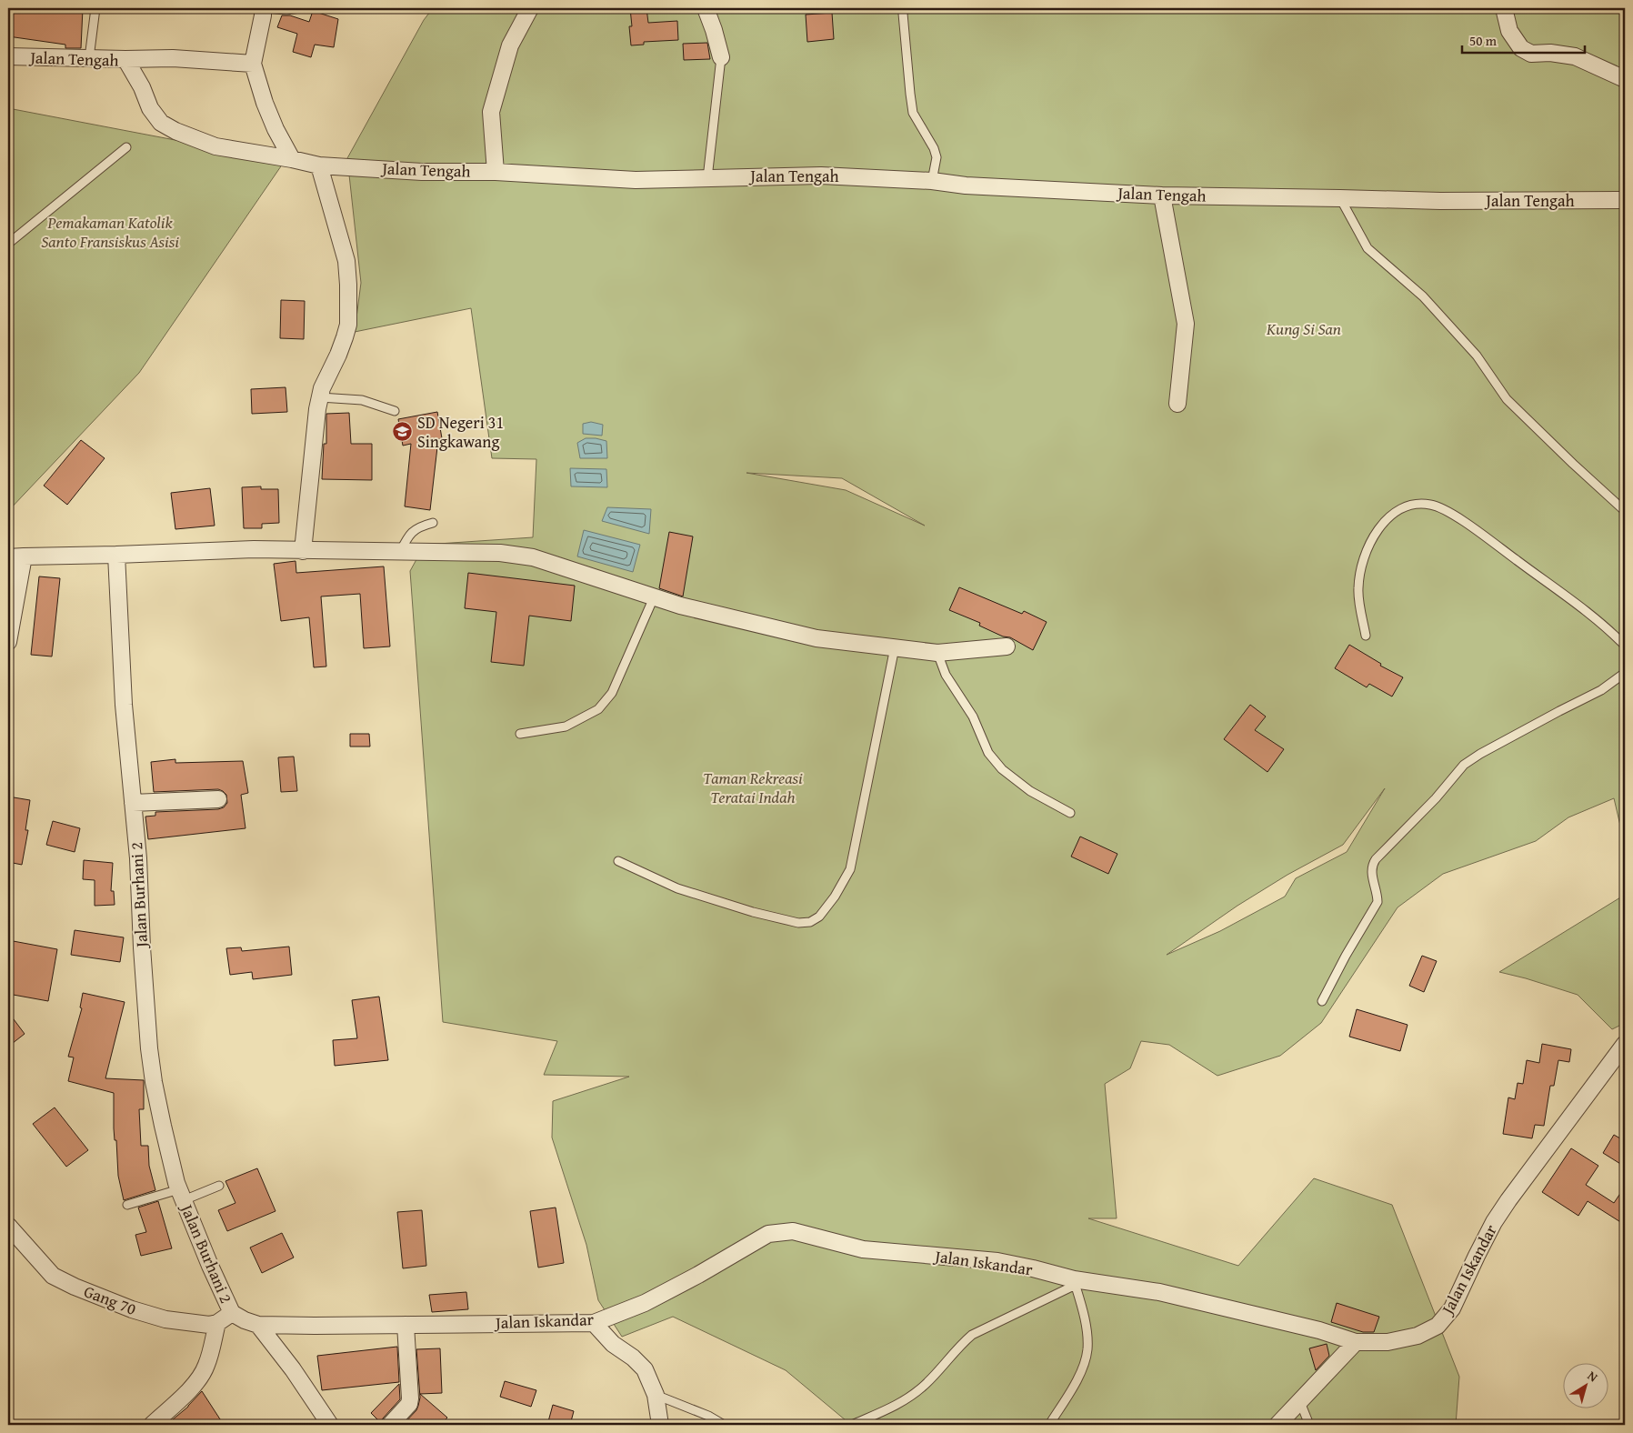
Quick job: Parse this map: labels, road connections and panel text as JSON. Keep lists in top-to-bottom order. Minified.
{"streets":{"street":["Jalan Tengah","Jalan Burhani 2","Jalan Iskandar","Gang 70"]},"crossings":[["Jalan Burhani 2","Jalan Iskandar"]],"parks":["Pemakaman Katolik Santo Fransiskus Asisi","Kung Si San","Taman Rekreasi Teratai Indah"],"places":{"school or university":["SD Negeri 31 Singkawang"]},"scale_bar":"50 m","north":"top right"}
